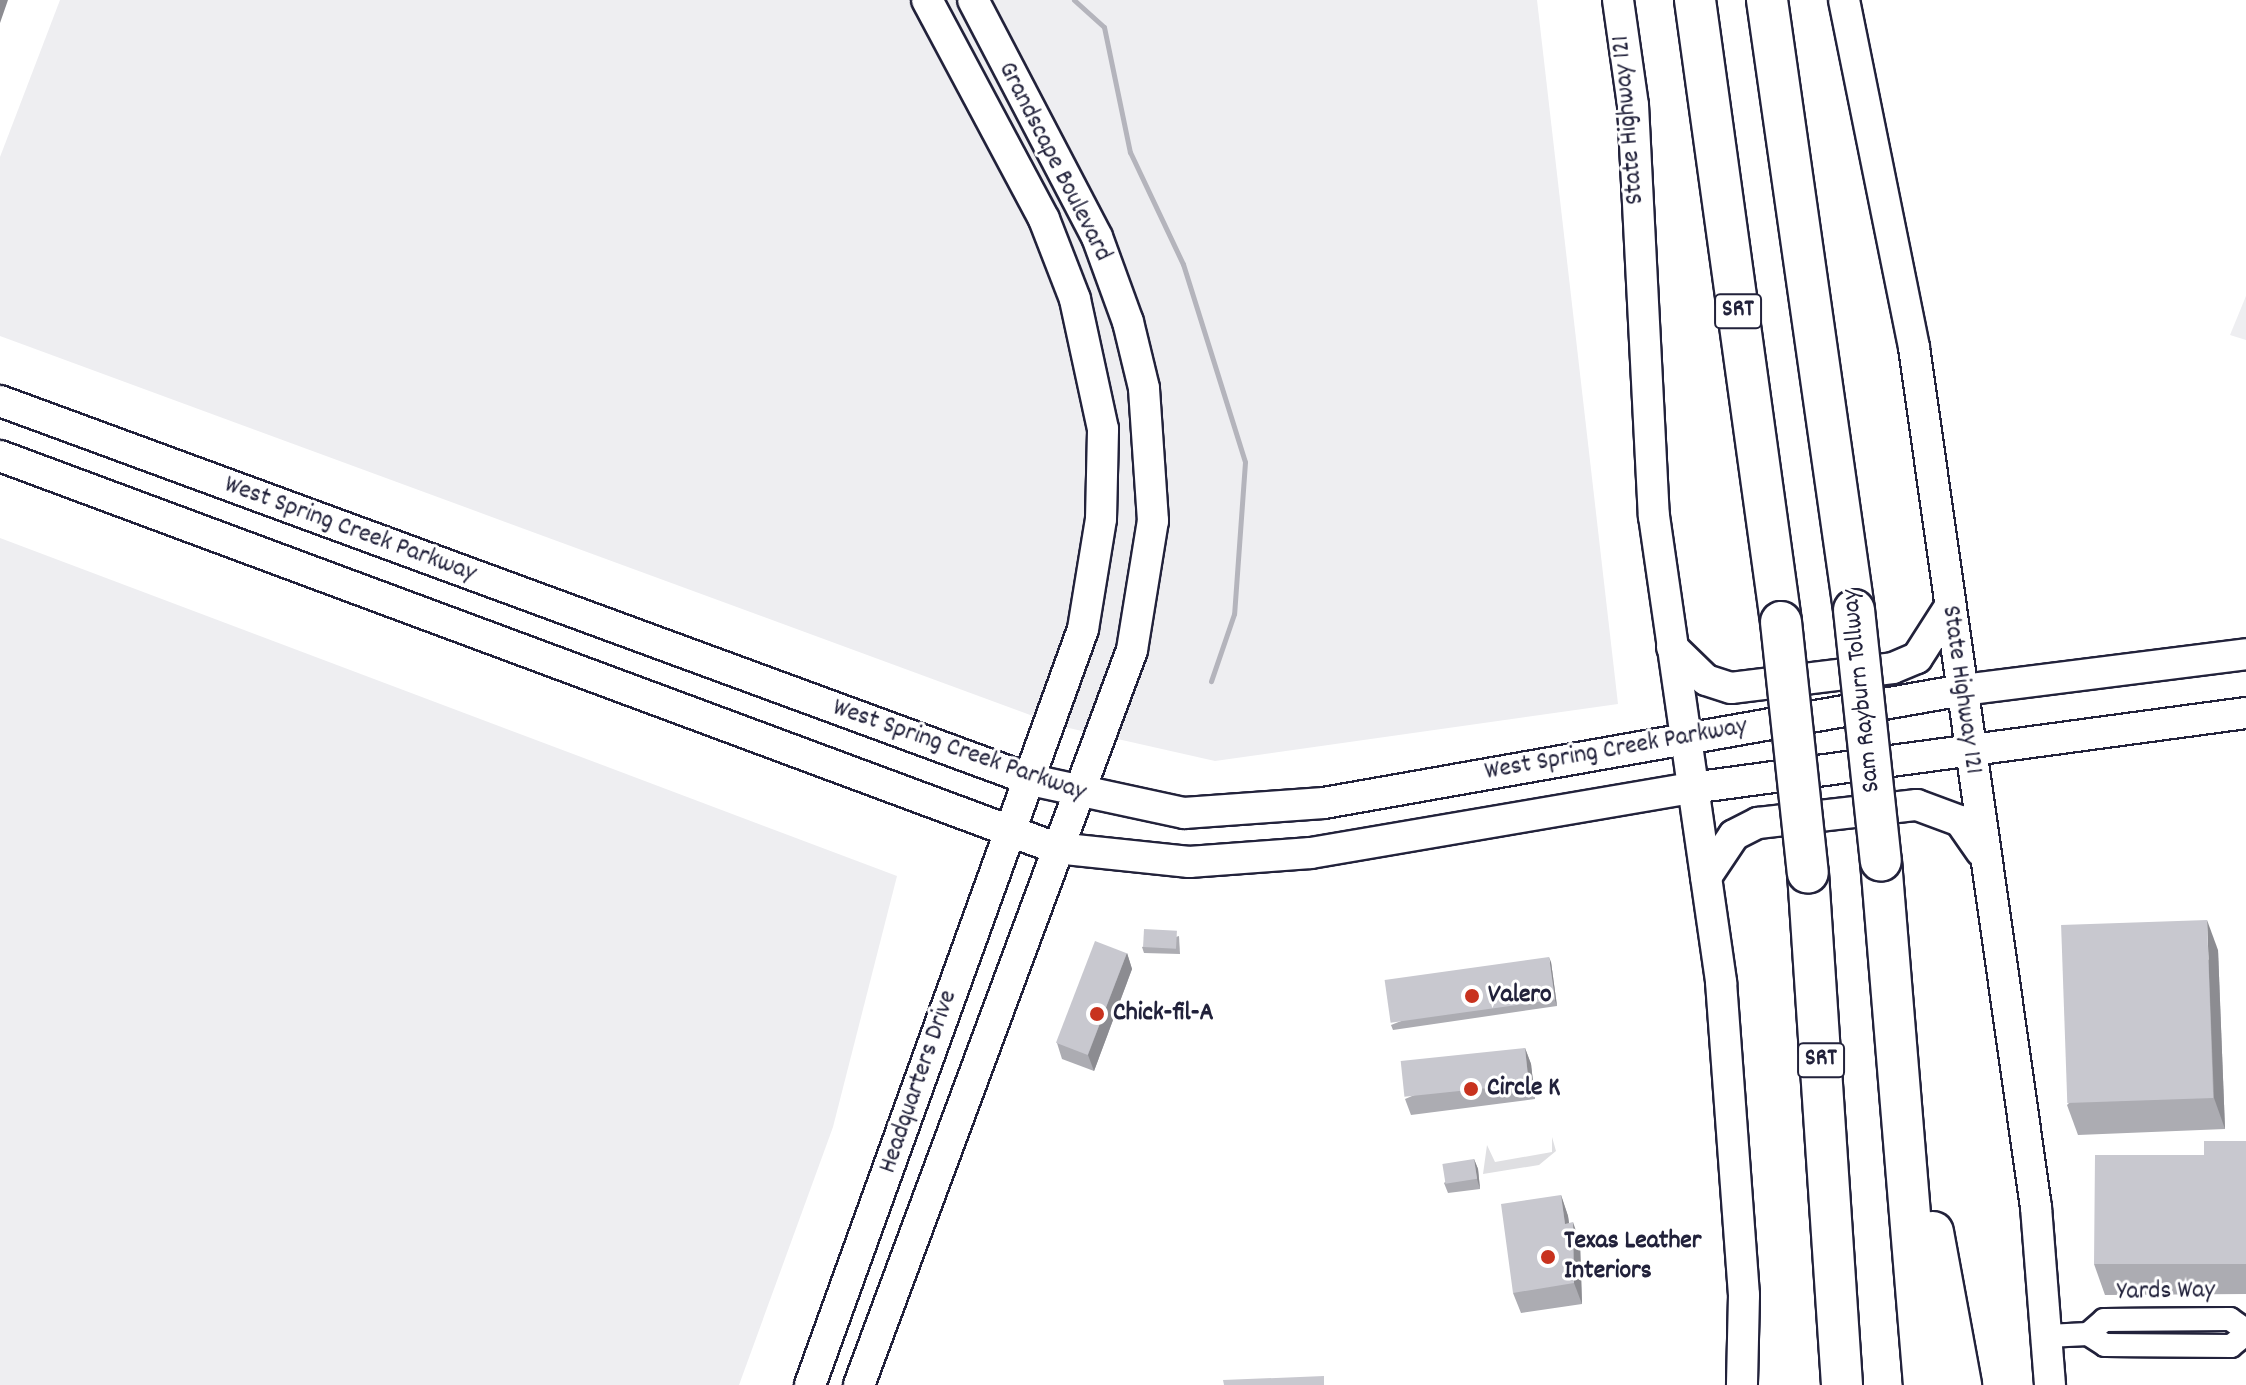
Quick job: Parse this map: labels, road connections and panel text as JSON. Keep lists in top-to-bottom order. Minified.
{"streets":{"highway":["SRT","Sam Rayburn Tollway"],"main road":["State Highway 121","Grandscape Boulevard","West Spring Creek Parkway","Headquarters Drive"],"street":["Yards Way"]},"crossings":[["State Highway 121","West Spring Creek Parkway"],["State Highway 121","Yards Way"],["Grandscape Boulevard","West Spring Creek Parkway"],["Grandscape Boulevard","Headquarters Drive"],["West Spring Creek Parkway","Headquarters Drive"]],"places":["Valero","Chick-fil-A","Circle K","Texas Leather Interiors"]}
